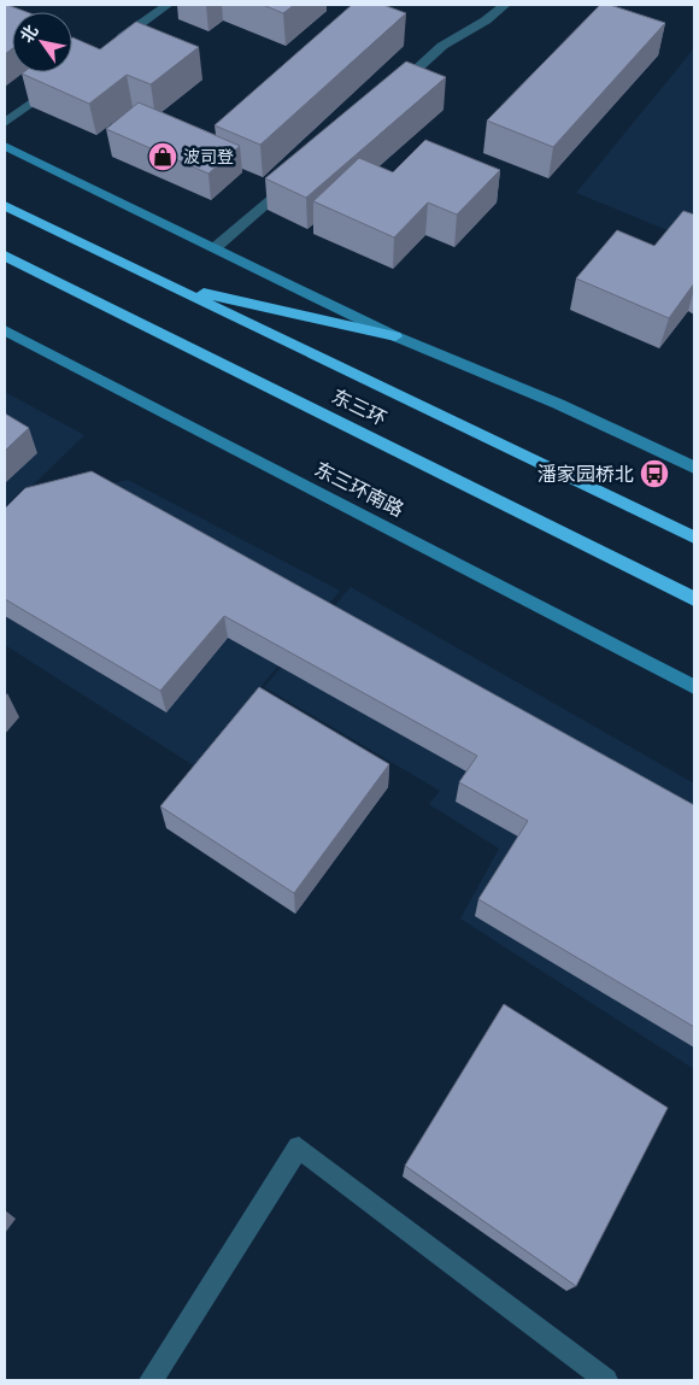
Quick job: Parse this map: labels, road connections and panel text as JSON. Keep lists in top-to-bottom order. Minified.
{"streets":{"highway":["东三环"],"street":["东三环南路"]},"places":{"shop":["波司登"],"bus stop":["潘家园桥北"]},"north":"top left"}
